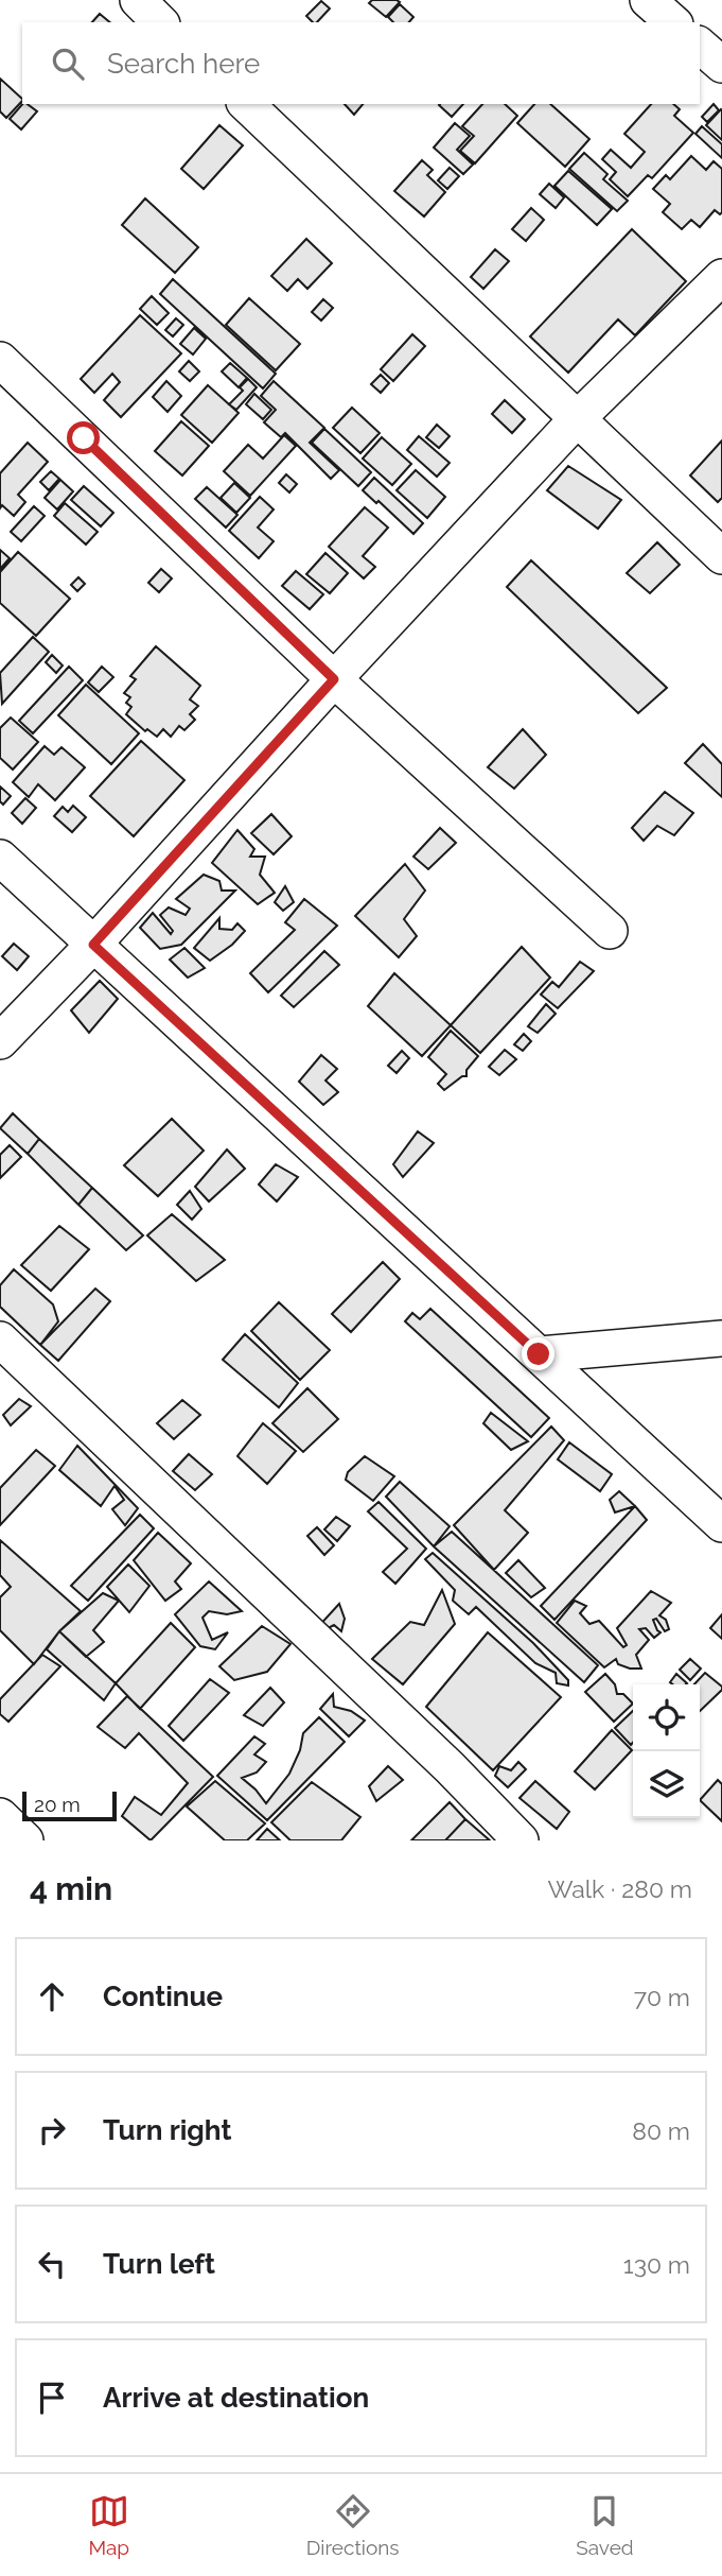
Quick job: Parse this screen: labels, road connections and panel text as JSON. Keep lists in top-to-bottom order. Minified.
{"scale_bar":"20 m","page":{"search":"Search here","scale":"20 m","heading":["4 min","Walk · 280 m"],"list":[["Continue","70 m"],["Turn right","80 m"],["Turn left","130 m"],"Arrive at destination"],"nav":["Map","Directions","Saved"]}}
